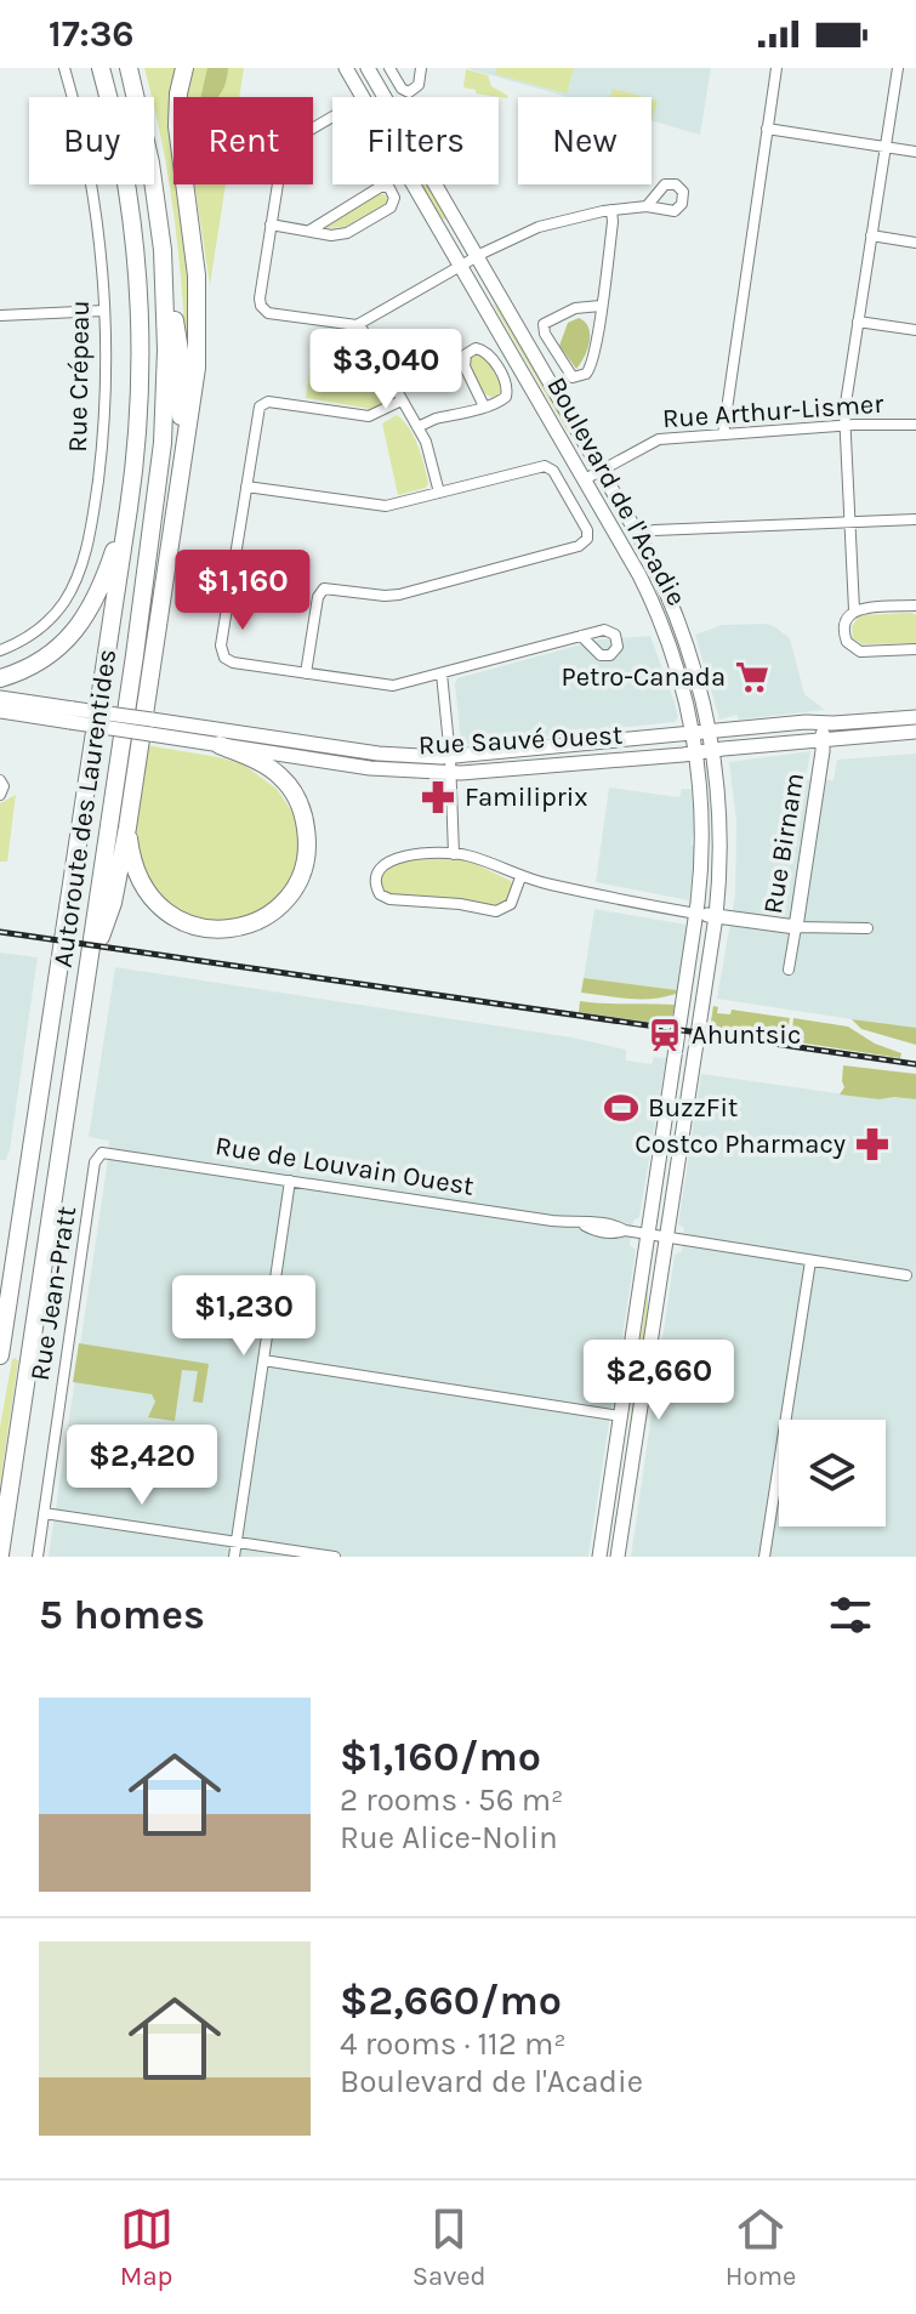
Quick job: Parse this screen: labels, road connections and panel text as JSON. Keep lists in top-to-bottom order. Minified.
{"streets":{"highway":["Autoroute des Laurentides"],"main road":["Boulevard de l'Acadie","Rue Sauvé Ouest","Rue Birnam"],"street":["Rue Crépeau","Rue Arthur-Lismer","Rue de Louvain Ouest","Rue Jean-Pratt"]},"crossings":[["Rue Arthur-Lismer","Boulevard de l'Acadie"],["Boulevard de l'Acadie","Rue Sauvé Ouest"],["Boulevard de l'Acadie","Rue de Louvain Ouest"],["Rue Sauvé Ouest","Rue Birnam"],["Rue de Louvain Ouest","Rue Jean-Pratt"]],"places":{"supermarket":["Petro-Canada"],"pharmacy":["Familiprix","Costco Pharmacy"],"station":["Ahuntsic"],"sports":["BuzzFit"]},"page":{"status":"17:36","chip":["Buy","Rent","Filters","New"],"price":["$3,040","$1,160","$1,230","$2,660","$2,420"],"heading":"5 homes","list":[{"name":"$1,160/mo","note":"2 rooms · 56 m² · Rue Alice-Nolin"},{"name":"$2,660/mo","note":"4 rooms · 112 m² · Boulevard de l'Acadie"}],"tabs":["Map","Saved","Home"]}}
